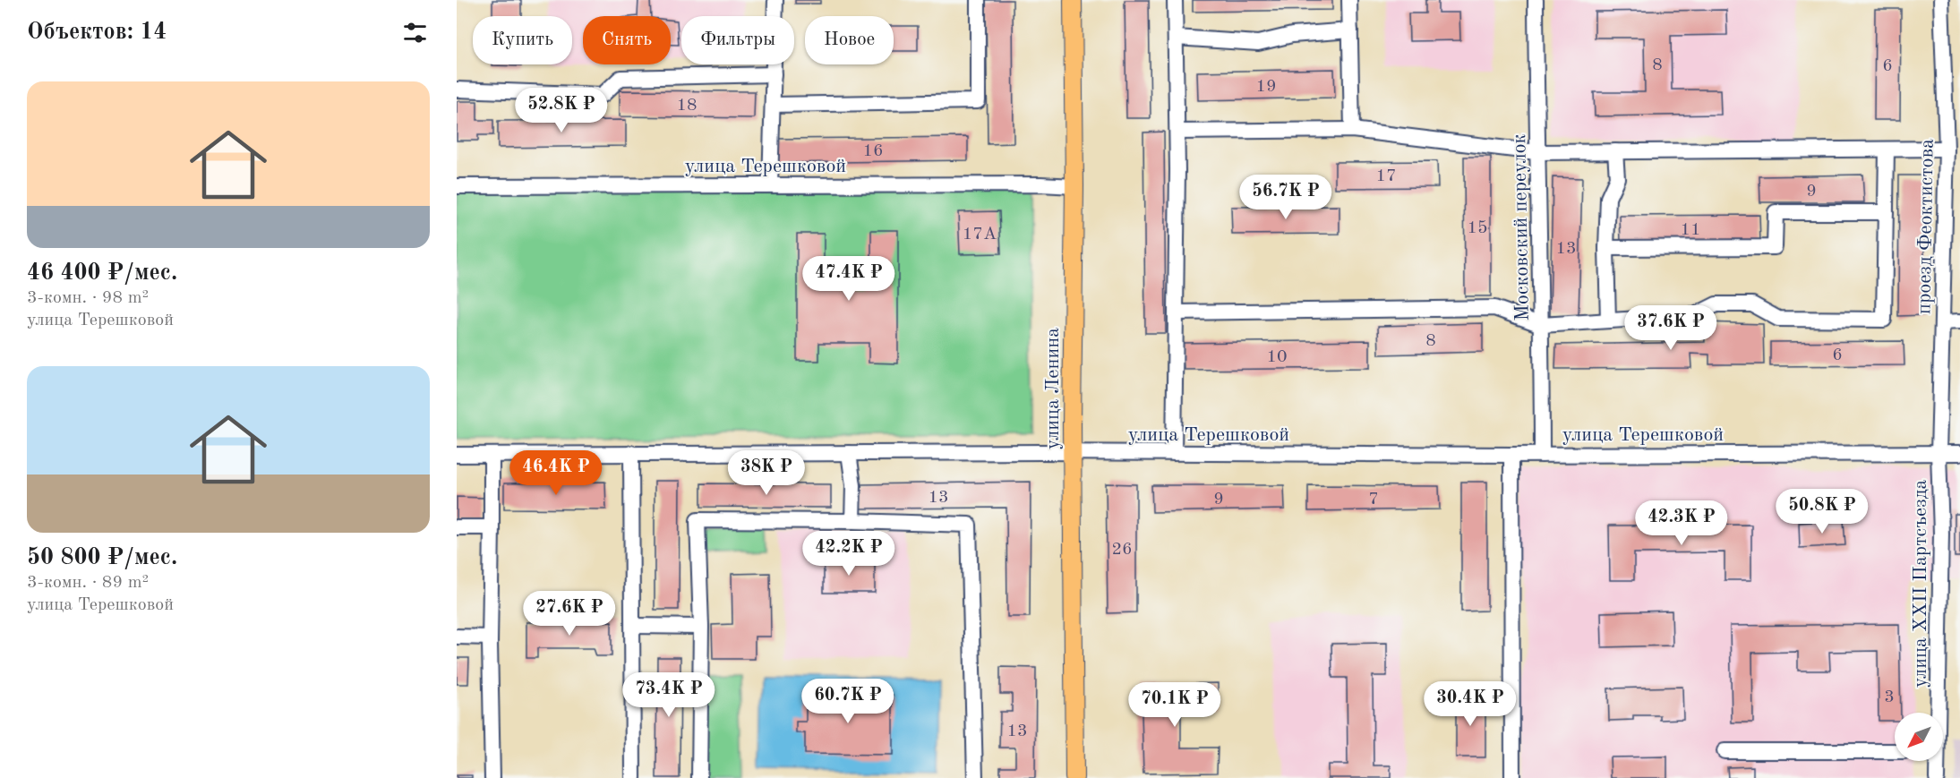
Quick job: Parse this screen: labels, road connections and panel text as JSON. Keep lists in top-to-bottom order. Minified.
{"streets":{"main road":["улица Ленина"],"street":["улица Терешковой","проезд Феоктистова","Московский переулок","улица XXII Партсъезда"]},"crossings":[["улица Терешковой","проезд Феоктистова"],["улица Терешковой","Московский переулок"],["улица Терешковой","улица Ленина"],["улица Терешковой","улица XXII Партсъезда"],["проезд Феоктистова","улица XXII Партсъезда"]],"house_numbers":["8","6","19","18","16","17","9","15","11","17А","13","8","6","10","13","9","7","26","3","13"],"north":"bottom left","page":{"heading":"Объектов: 14","chip":["Купить","Снять","Фильтры","Новое"],"list":[{"name":"46 400 ₽/мес.","note":"3-комн. · 98 m² · улица Терешковой"},{"name":"50 800 ₽/мес.","note":"3-комн. · 89 m² · улица Терешковой"}],"price":["52.8K ₽","56.7K ₽","47.4K ₽","37.6K ₽","46.4K ₽","38K ₽","50.8K ₽","42.3K ₽","42.2K ₽","27.6K ₽","73.4K ₽","60.7K ₽","30.4K ₽","70.1K ₽"]}}
